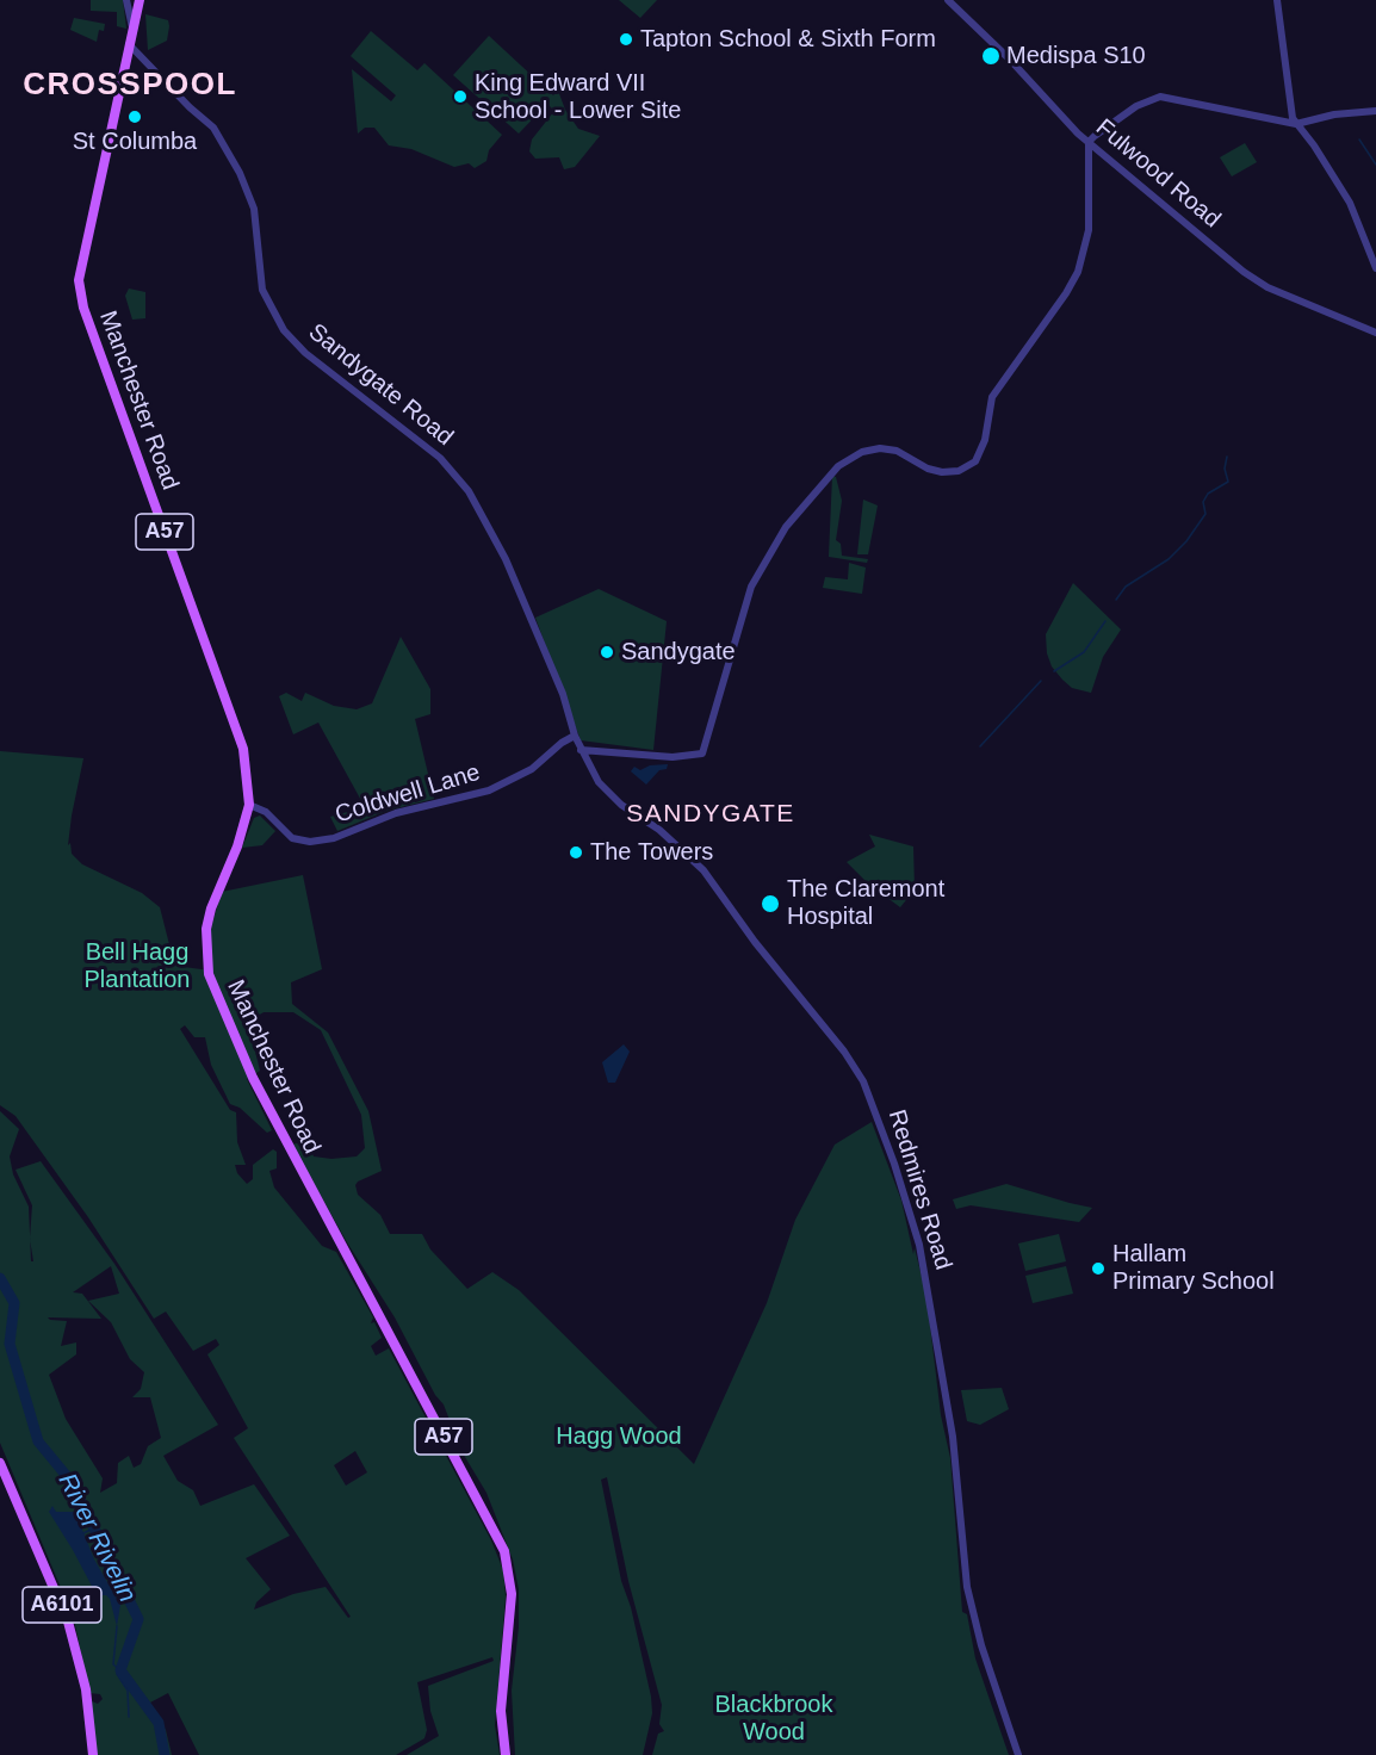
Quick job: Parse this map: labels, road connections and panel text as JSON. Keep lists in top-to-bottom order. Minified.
{"streets":{"main road":["Manchester Road","A57","A6101"],"street":["Fulwood Road","Sandygate Road","Coldwell Lane","Redmires Road"]},"crossings":[["Sandygate Road","Manchester Road"],["Sandygate Road","Coldwell Lane"],["Sandygate Road","Redmires Road"],["Manchester Road","Coldwell Lane"],["Coldwell Lane","Redmires Road"]],"districts":["CROSSPOOL","SANDYGATE"],"water":["River Rivelin"],"parks":["Bell Hagg Plantation","Hagg Wood","Blackbrook Wood"],"places":["Tapton School & Sixth Form","Medispa S10","King Edward VII School - Lower Site","St Columba","Sandygate","The Towers","The Claremont Hospital","Hallam Primary School"]}
